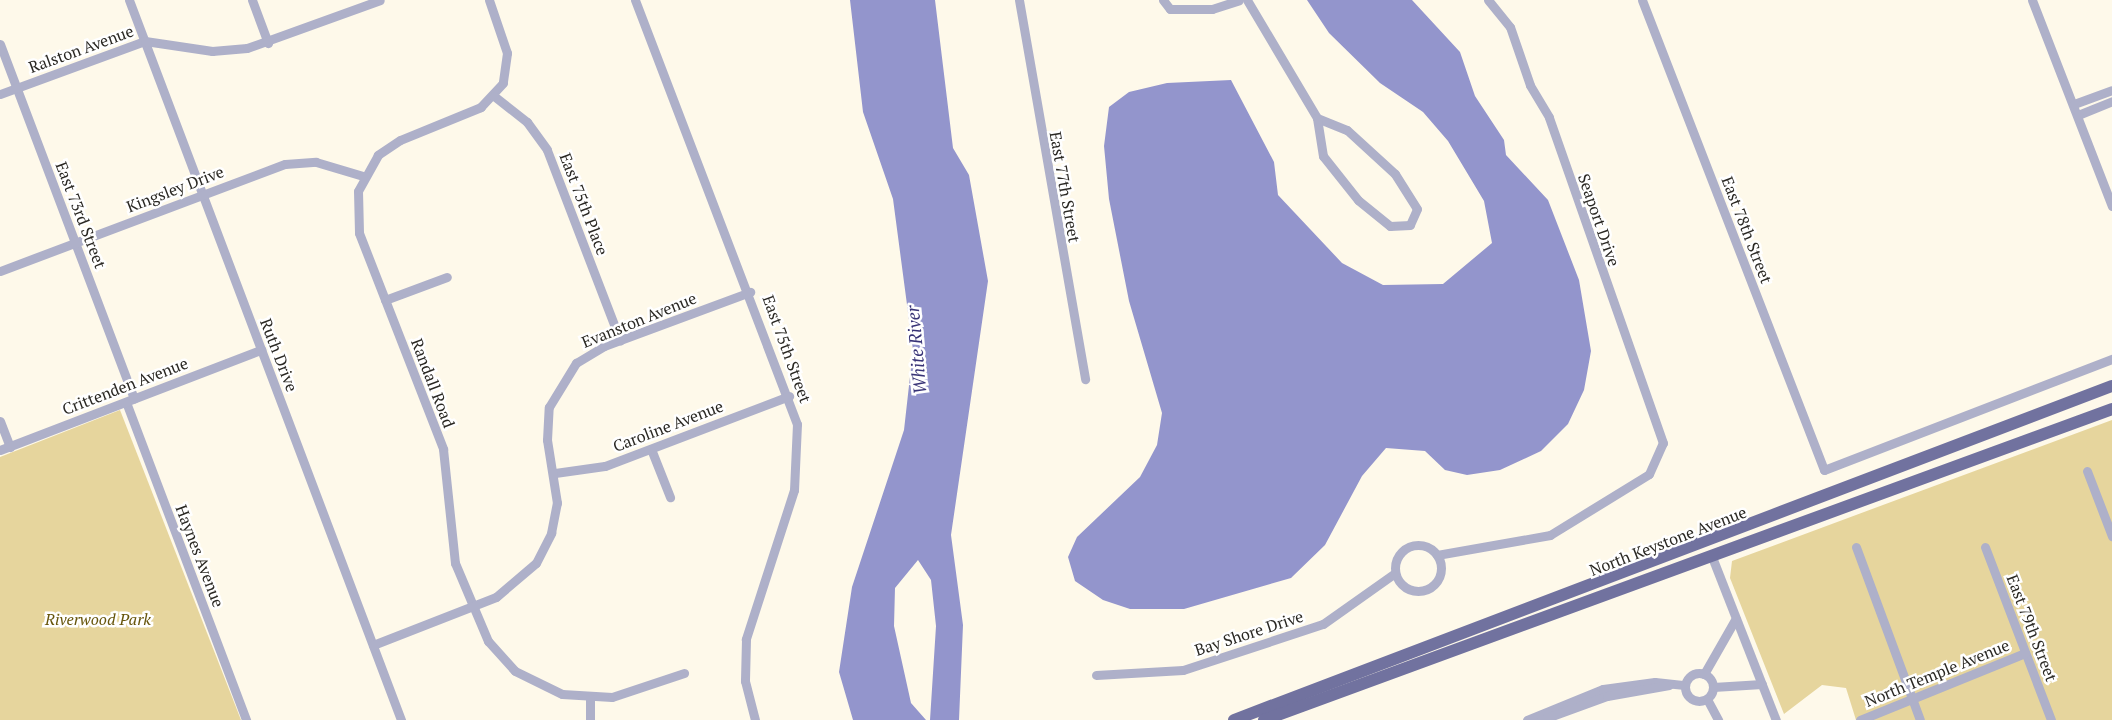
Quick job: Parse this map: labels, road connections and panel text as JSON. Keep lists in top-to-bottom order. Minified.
{"streets":{"main road":["North Keystone Avenue"],"street":["Ralston Avenue","East 77th Street","Kingsley Drive","East 75th Place","East 73rd Street","Seaport Drive","East 78th Street","Evanston Avenue","East 75th Street","Ruth Drive","Randall Road","Crittenden Avenue","Caroline Avenue","Haynes Avenue","East 79th Street","Bay Shore Drive","North Temple Avenue"]},"crossings":[["Ralston Avenue","East 73rd Street"],["Ralston Avenue","Ruth Drive"],["Kingsley Drive","East 73rd Street"],["Kingsley Drive","Ruth Drive"],["Kingsley Drive","Randall Road"],["East 75th Place","Evanston Avenue"],["East 73rd Street","Crittenden Avenue"],["East 73rd Street","Haynes Avenue"],["Seaport Drive","Bay Shore Drive"],["Evanston Avenue","East 75th Street"],["Evanston Avenue","Ruth Drive"],["Evanston Avenue","Randall Road"],["Evanston Avenue","Caroline Avenue"],["East 75th Street","Caroline Avenue"],["Ruth Drive","Crittenden Avenue"],["Crittenden Avenue","Haynes Avenue"],["East 79th Street","North Temple Avenue"]],"water":["White River"],"parks":["Riverwood Park"]}
